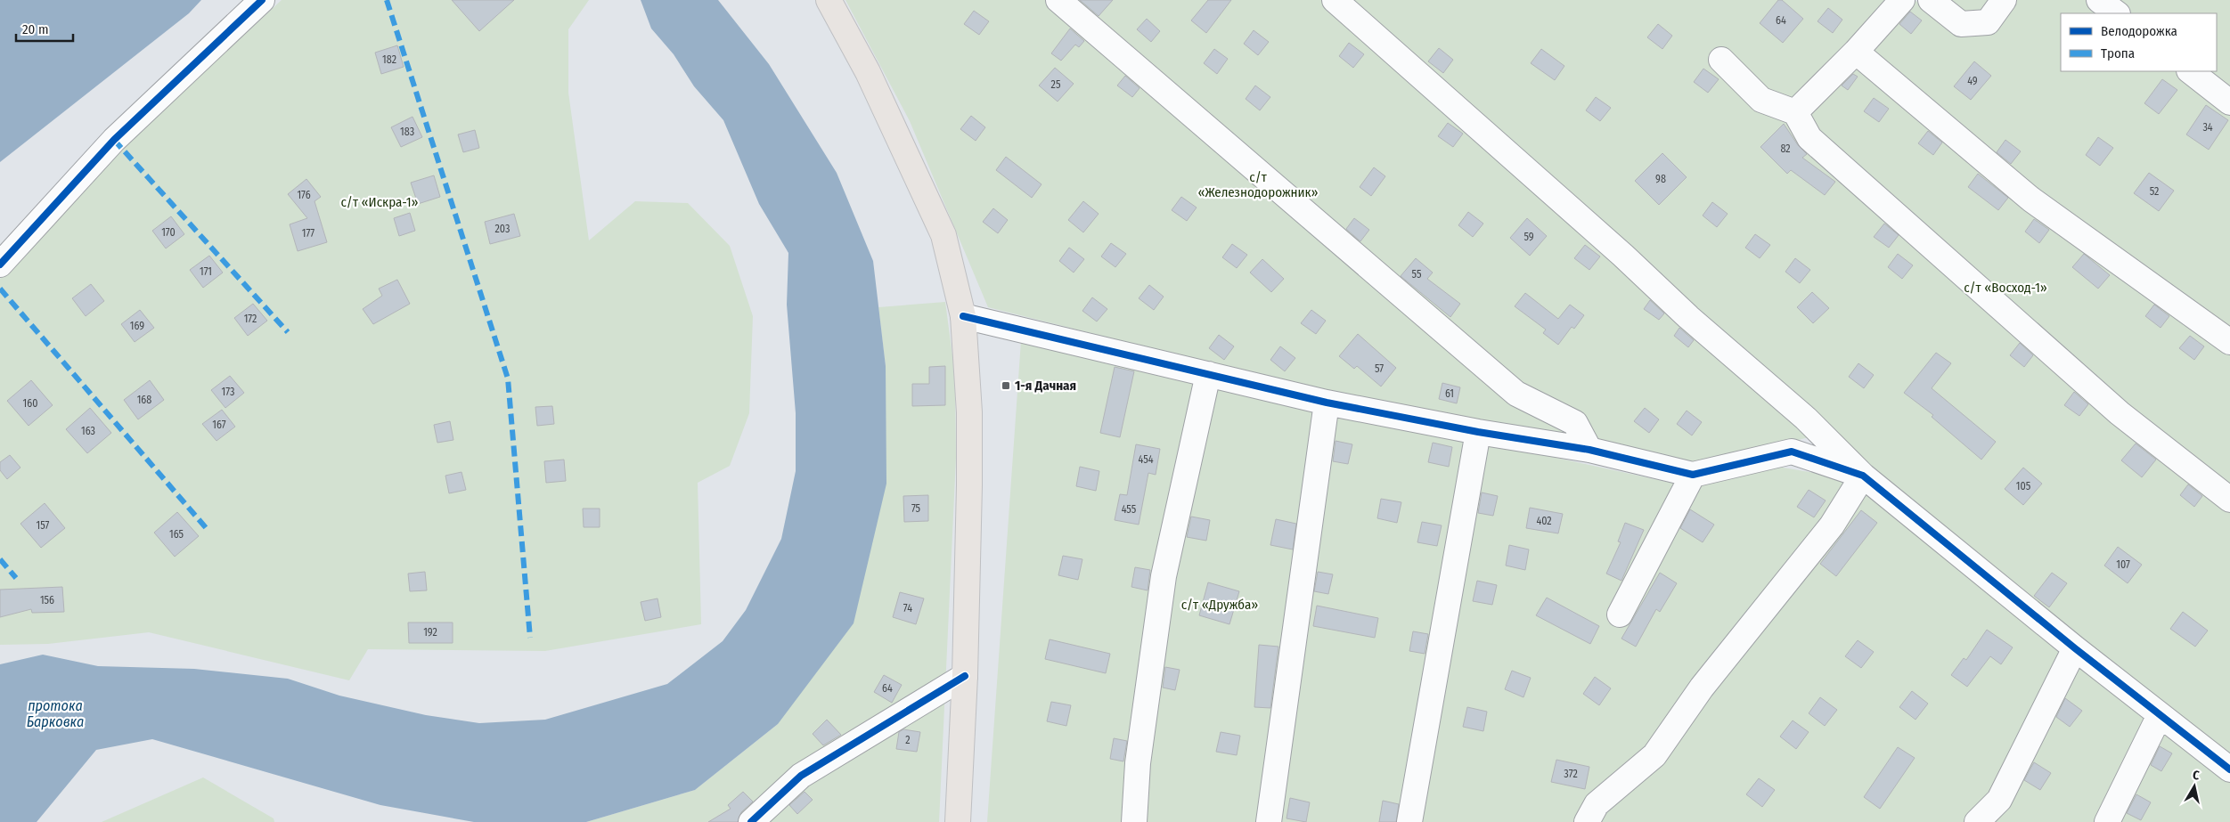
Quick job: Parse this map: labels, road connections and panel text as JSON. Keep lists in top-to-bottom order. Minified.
{"water":["протока Барковка"],"parks":["с/т «Железнодорожник»","с/т «Искра-1»","с/т «Восход-1»","с/т «Дружба»"],"places":{"transit":["1-я Дачная"]},"house_numbers":["64","182","49","25","34","183","82","98","52","176","203","170","177","59","171","55","172","169","57","173","61","168","160","167","163","454","105","75","455","402","157","165","107","156","74","192","64","2","372"],"legend":["Велодорожка","Тропа"],"scale_bar":"20 m","north":"top"}
